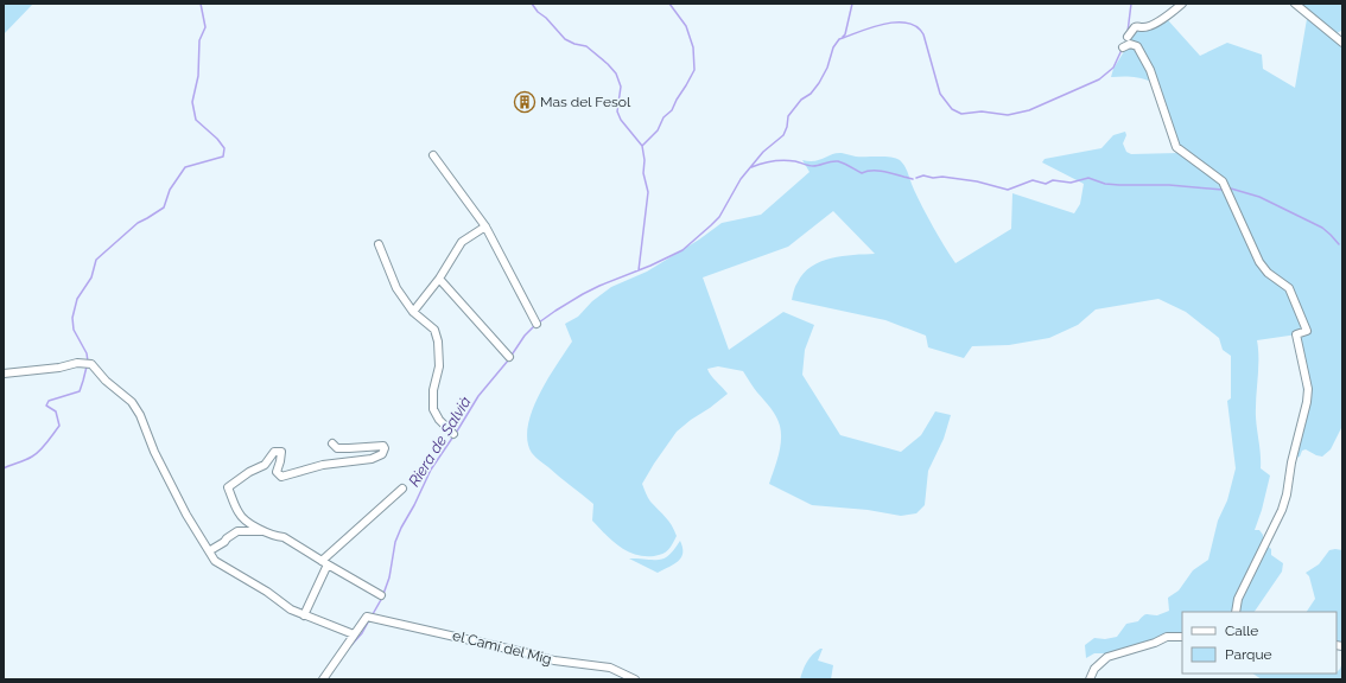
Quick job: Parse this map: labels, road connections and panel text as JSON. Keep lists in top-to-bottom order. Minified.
{"streets":{"street":["el Camí del Mig"]},"water":["Riera de Salvià"],"places":{"building":["Mas del Fesol"]},"legend":["Calle","Parque"]}
